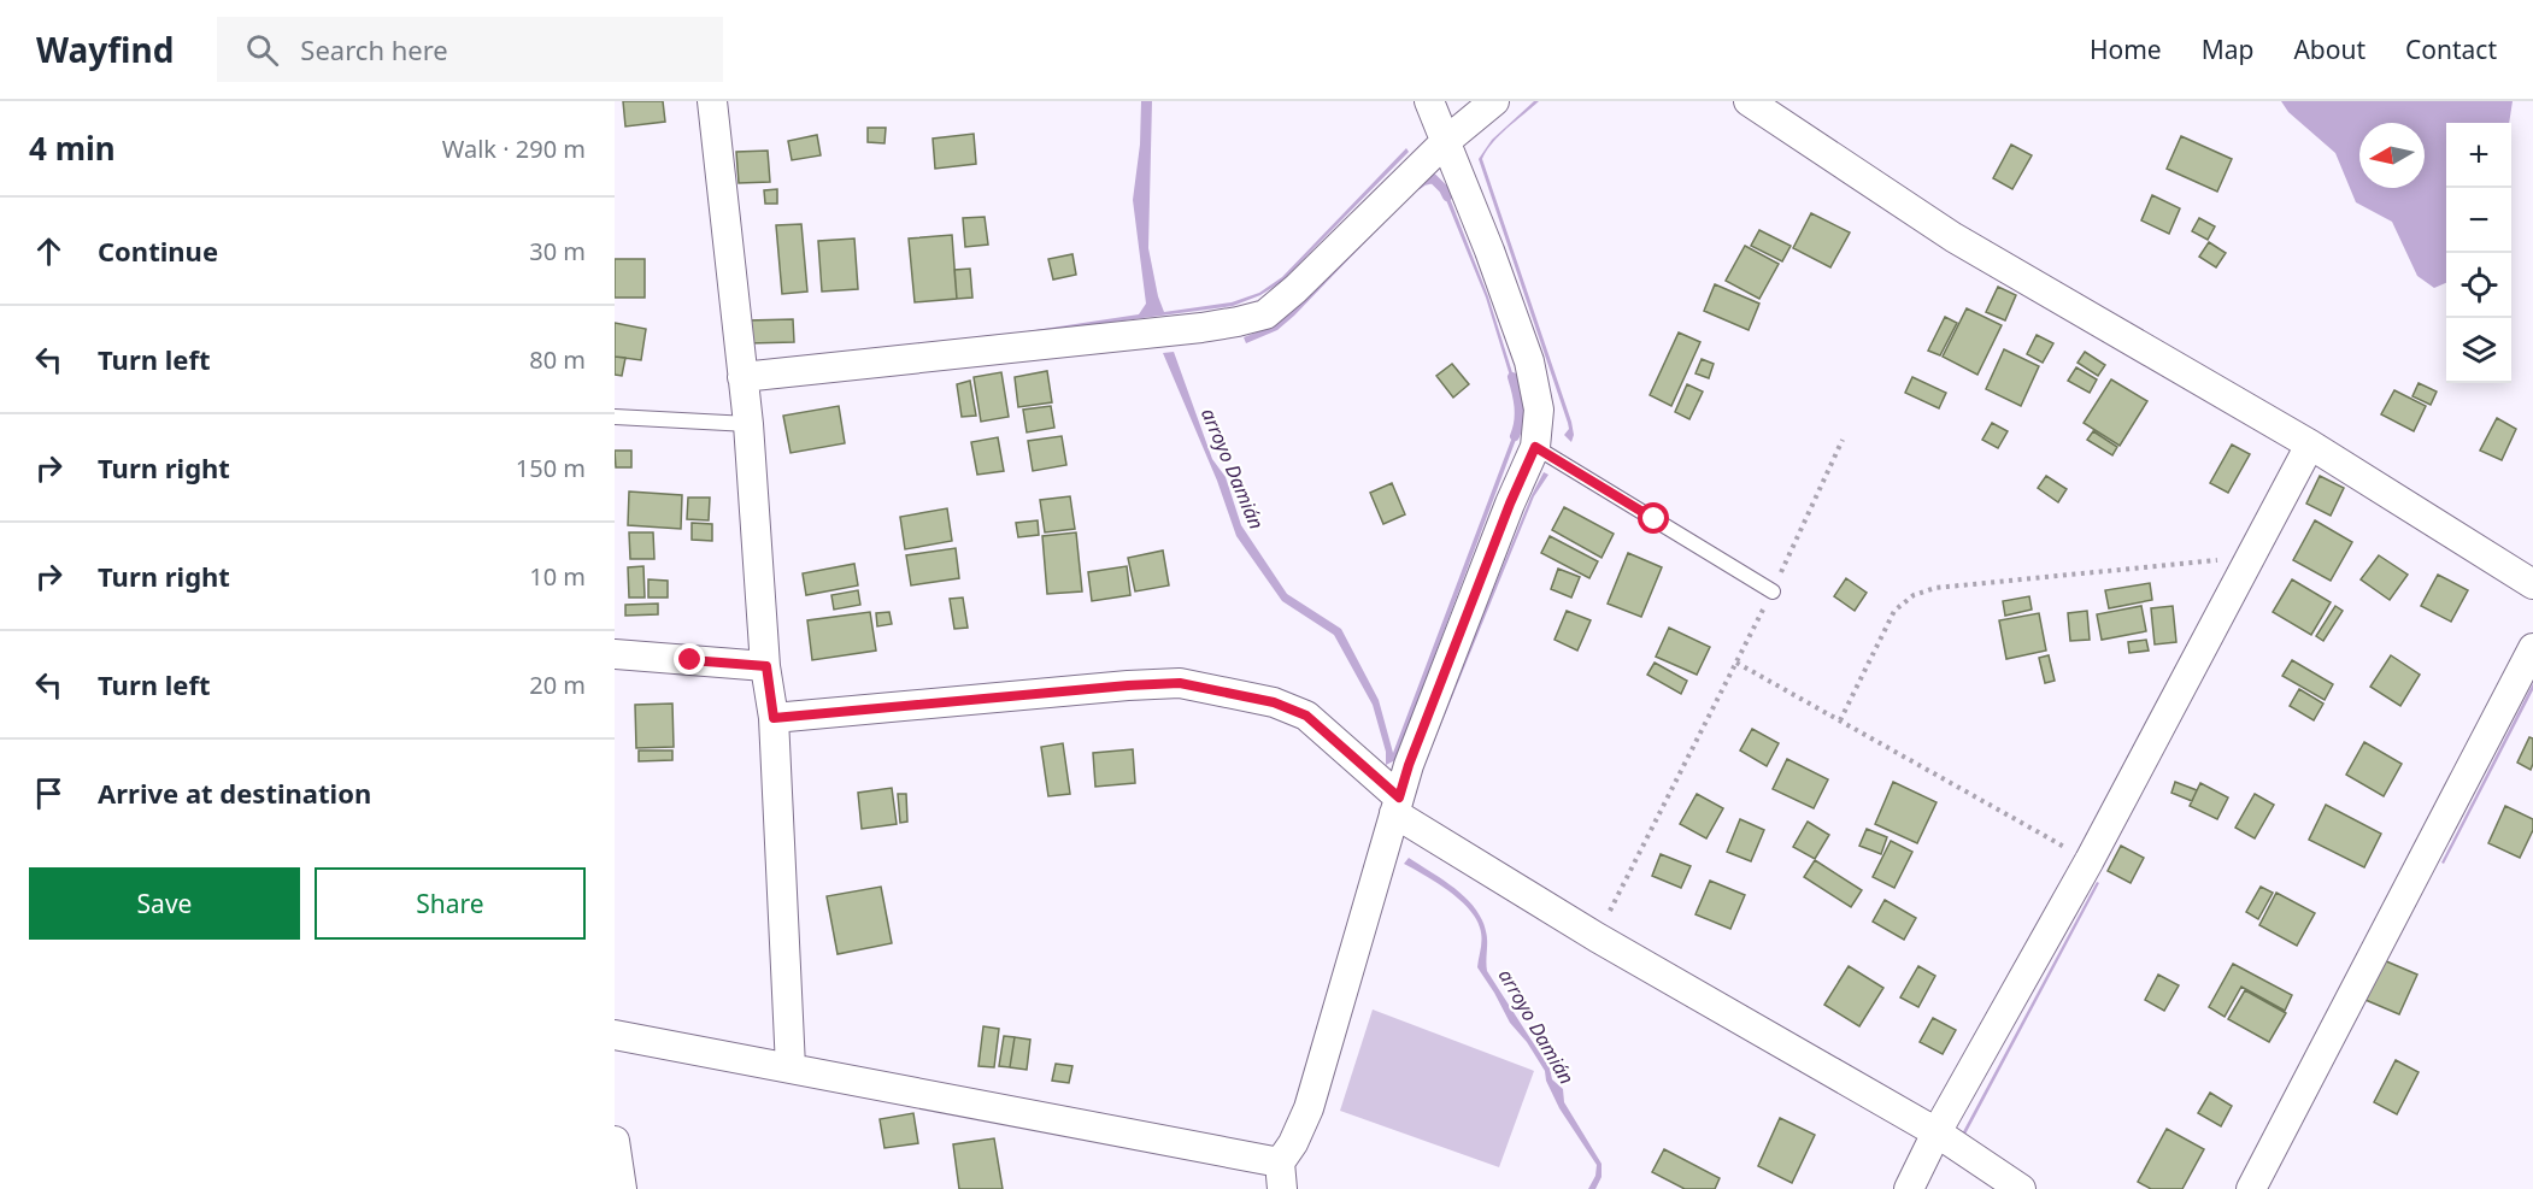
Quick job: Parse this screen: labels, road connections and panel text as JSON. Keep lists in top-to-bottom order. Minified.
{"water":["arroyo Damián"],"north":"left","page":{"header":"Wayfind","search":"Search here","nav":["Home","Map","About","Contact"],"heading":["4 min","Walk · 290 m"],"map_buttons":["+","−"],"list":[["Continue","30 m"],["Turn left","80 m"],["Turn right","150 m"],["Turn right","10 m"],["Turn left","20 m"],"Arrive at destination"],"buttons":["Save","Share"]}}
